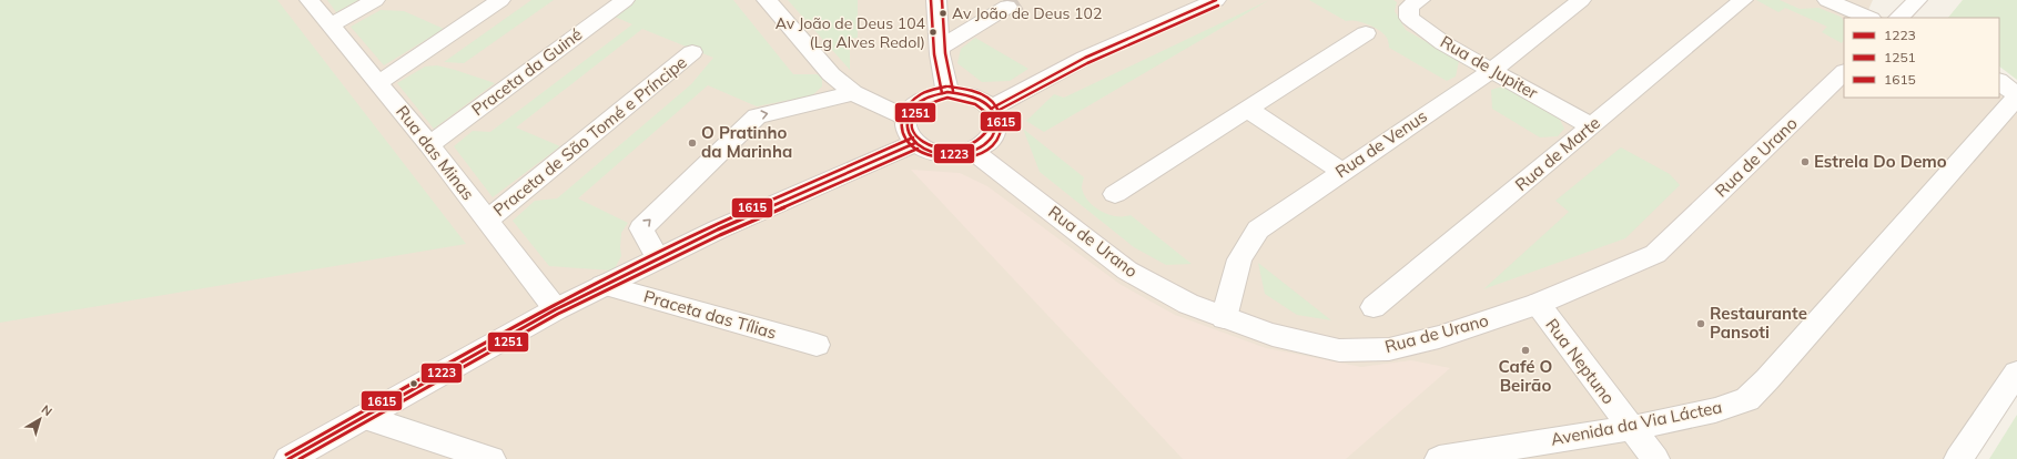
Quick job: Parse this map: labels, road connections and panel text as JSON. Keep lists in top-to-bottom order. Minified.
{"streets":{"street":["Rua de Jupiter","Praceta da Guiné","Praceta de São Tomé e Príncipe","Rua de Venus","Rua das Minas","Rua de Marte","Rua de Urano","Praceta das Tílias","Rua Neptuno","Avenida da Via Láctea"]},"crossings":[["Rua de Jupiter","Rua de Venus"],["Rua de Jupiter","Rua de Marte"],["Praceta da Guiné","Rua das Minas"],["Praceta de São Tomé e Príncipe","Rua das Minas"],["Rua de Venus","Rua de Urano"],["Rua de Urano","Rua Neptuno"],["Rua Neptuno","Avenida da Via Láctea"]],"places":["Av João de Deus 102","Av João de Deus 104 (Lg Alves Redol)","O Pratinho da Marinha","Estrela Do Demo","Restaurante Pansoti","Café O Beirão"],"lines":["transit line 1223","transit line 1251","transit line 1615"],"legend":["1223","1251","1615"],"north":"top right"}
